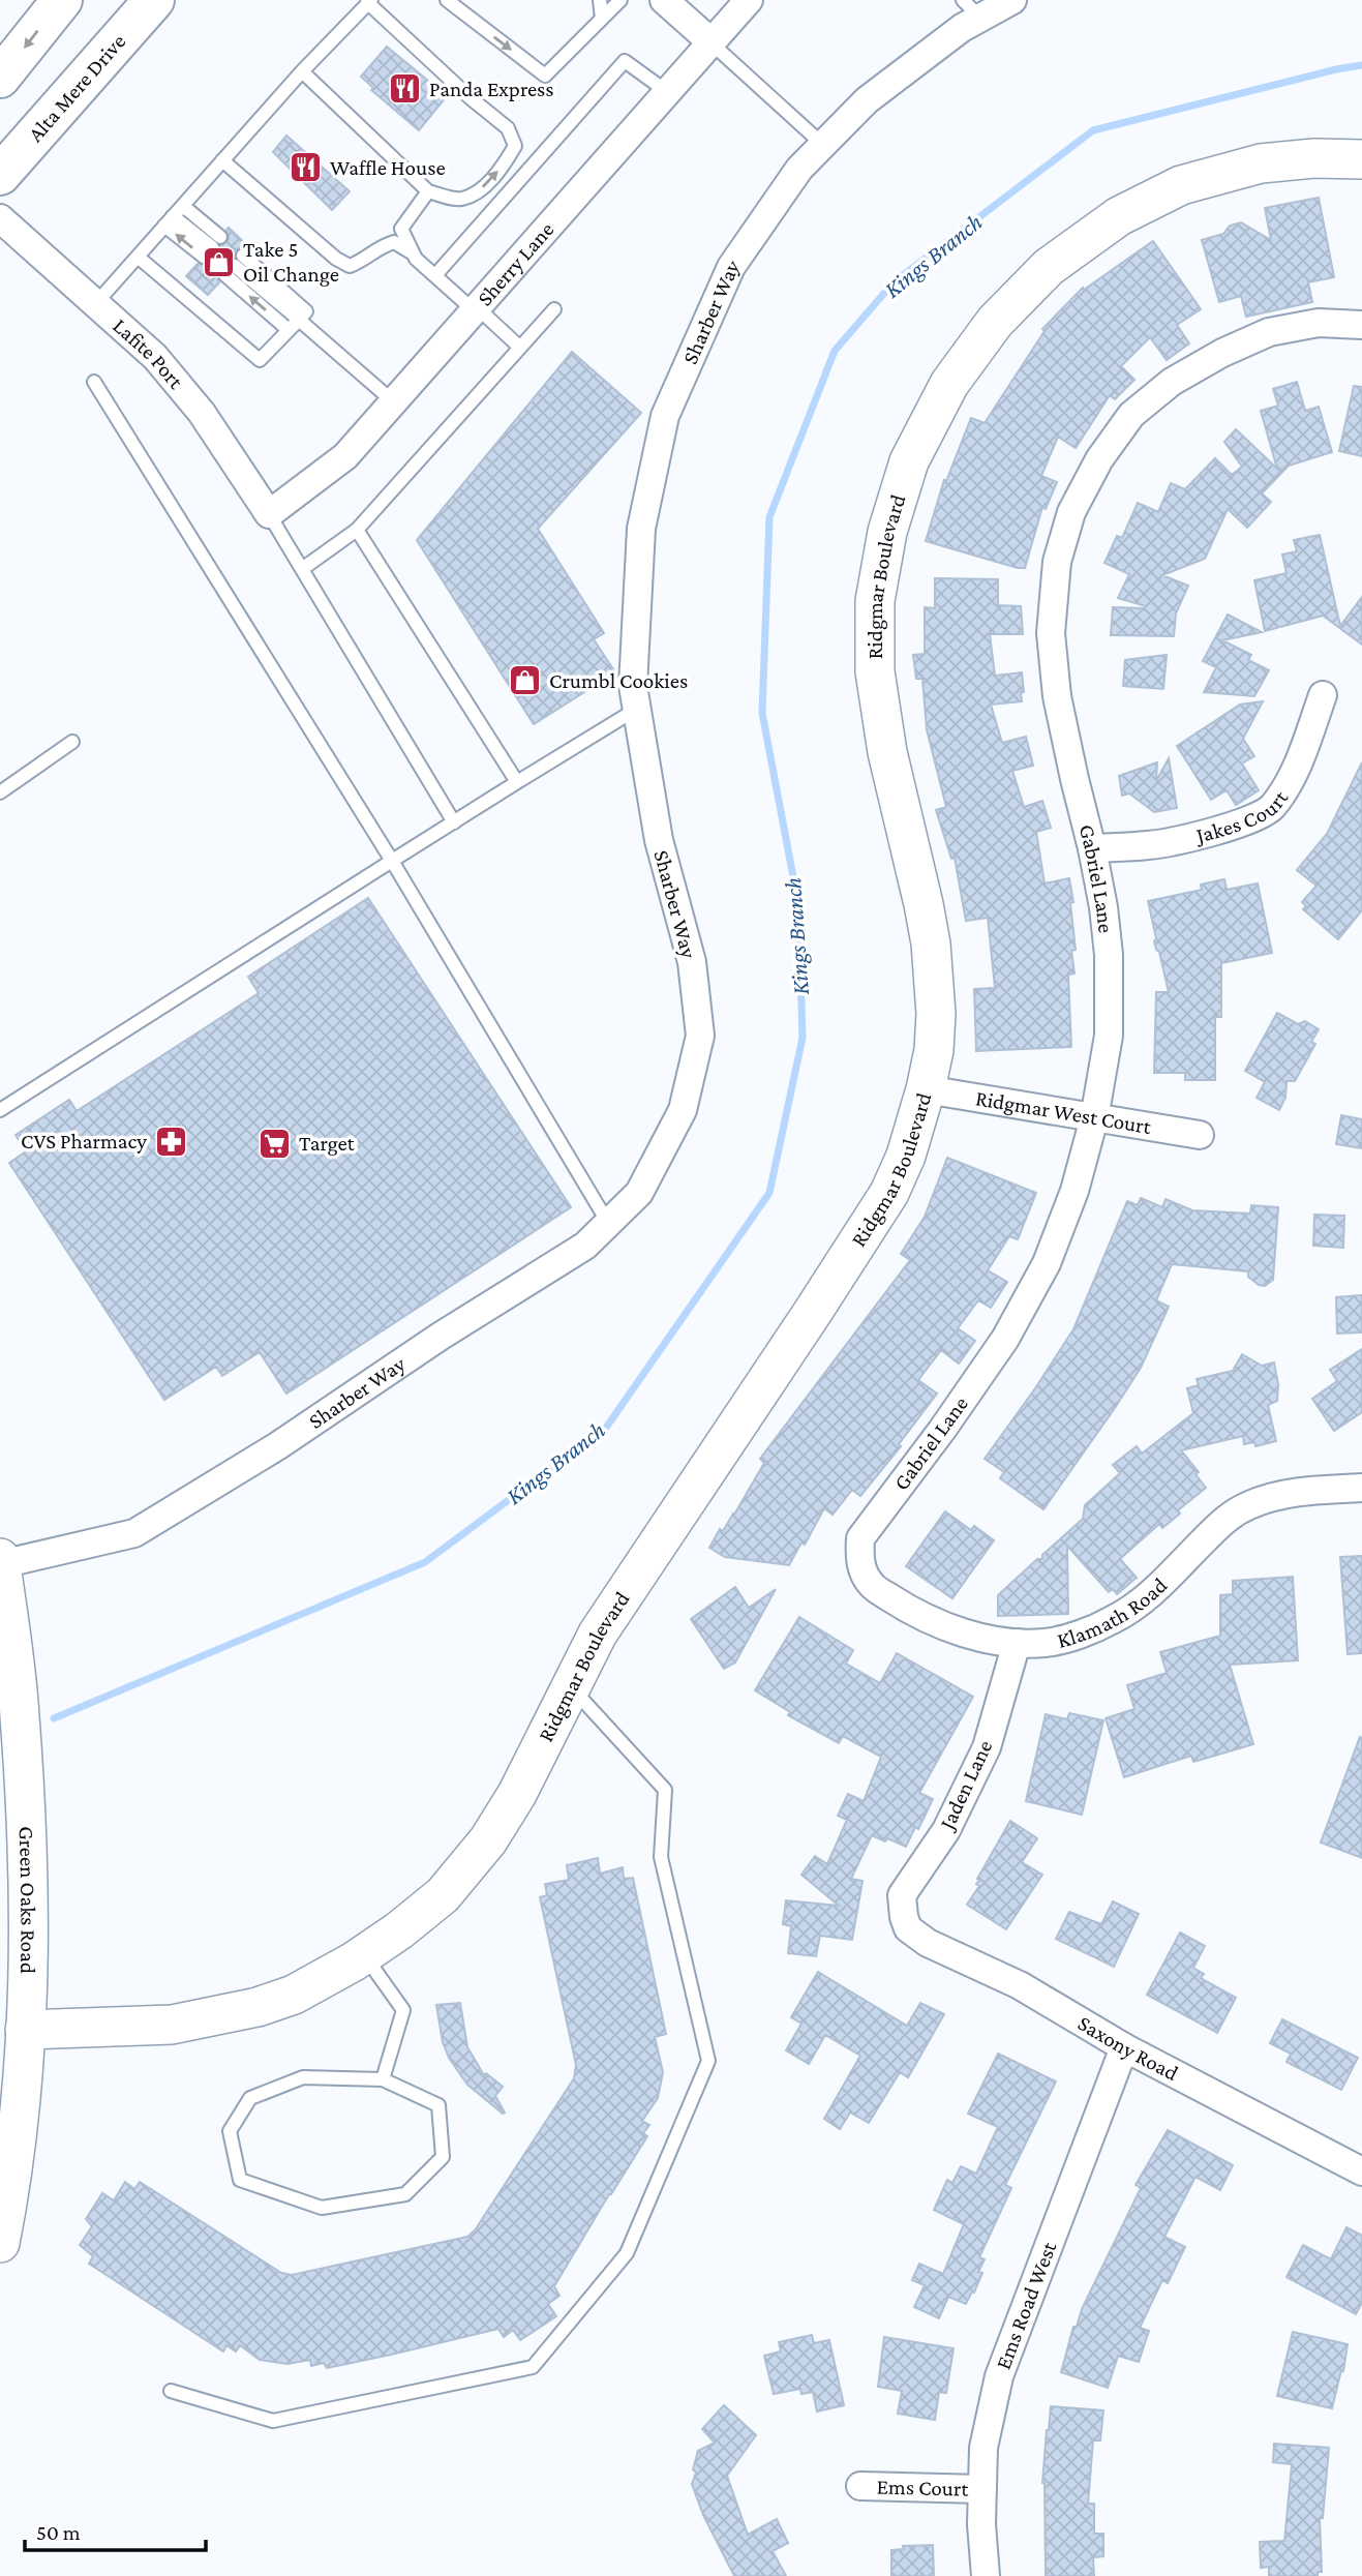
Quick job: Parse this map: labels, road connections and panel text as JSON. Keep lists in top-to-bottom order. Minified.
{"streets":{"main road":["Alta Mere Drive"],"street":["Sherry Lane","Sharber Way","Lafite Port","Ridgmar Boulevard","Jakes Court","Gabriel Lane","Ridgmar West Court","Klamath Road","Jaden Lane","Green Oaks Road","Saxony Road","Ems Road West","Ems Court"]},"crossings":[["Sherry Lane","Lafite Port"],["Sharber Way","Green Oaks Road"],["Ridgmar Boulevard","Ridgmar West Court"],["Ridgmar Boulevard","Green Oaks Road"],["Jakes Court","Gabriel Lane"],["Gabriel Lane","Ridgmar West Court"],["Gabriel Lane","Klamath Road"],["Klamath Road","Jaden Lane"],["Jaden Lane","Saxony Road"],["Saxony Road","Ems Road West"],["Ems Road West","Ems Court"]],"water":["Kings Branch"],"places":{"restaurant":["Panda Express","Waffle House"],"shop":["Take 5 Oil Change","Crumbl Cookies"],"pharmacy":["CVS Pharmacy"],"supermarket":["Target"]},"scale_bar":"50 m"}
